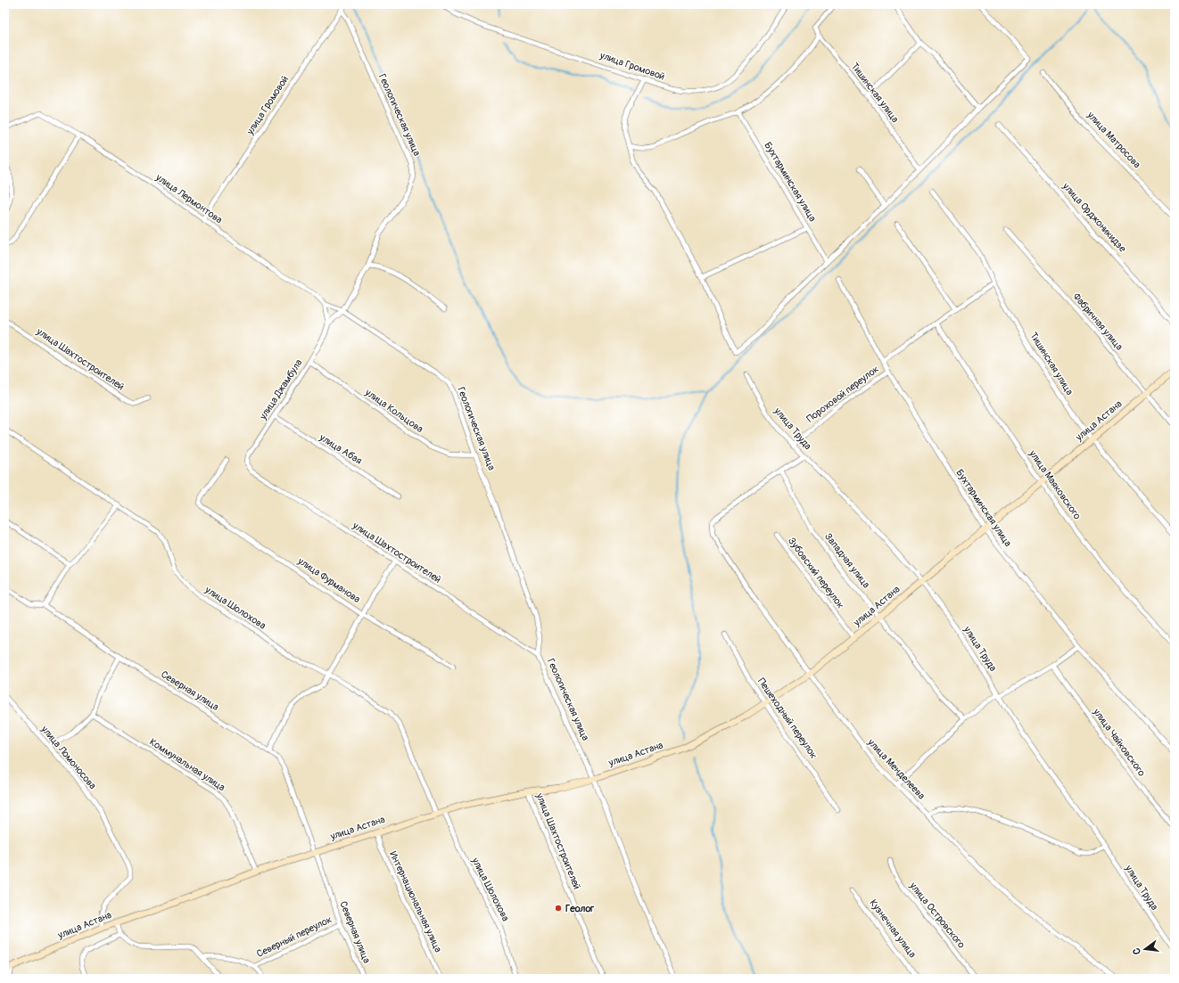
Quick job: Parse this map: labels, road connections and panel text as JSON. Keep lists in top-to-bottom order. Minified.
{"streets":{"street":["улица Громовой","Тишинская улица","Геологическая улица","улица Матросова","Бухтарминская улица","улица Лермонтова","улица Орджоникидзе","Фабричная улица","улица Шахтостроителей","улица Джамбула","Пороховой переулок","улица Кольцова","улица Астана","улица Труда","улица Абая","улица Маяковского","Западная улица","Зубовский переулок","улица Фурманова","улица Шолохова","Северная улица","Пешеходный переулок","улица Чайковского","улица Ломоносова","Коммунальная улица","улица Менделеева","Интернациональная улица","улица Островского","Кузнечная улица","Северный переулок"]},"crossings":[["улица Громовой","Геологическая улица"],["улица Громовой","улица Лермонтова"],["Тишинская улица","улица Астана"],["Геологическая улица","улица Лермонтова"],["Геологическая улица","улица Шахтостроителей"],["Геологическая улица","улица Джамбула"],["Геологическая улица","улица Кольцова"],["Геологическая улица","улица Астана"],["Бухтарминская улица","Пороховой переулок"],["Бухтарминская улица","улица Астана"],["улица Лермонтова","улица Джамбула"],["Фабричная улица","улица Астана"],["улица Шахтостроителей","улица Джамбула"],["улица Шахтостроителей","улица Астана"],["улица Джамбула","улица Кольцова"],["улица Джамбула","улица Абая"],["Пороховой переулок","улица Труда"],["улица Астана","улица Труда"],["улица Астана","улица Маяковского"],["улица Астана","Западная улица"],["улица Астана","Зубовский переулок"],["улица Астана","улица Шолохова"],["улица Астана","Северная улица"],["улица Астана","Пешеходный переулок"],["улица Астана","улица Ломоносова"],["улица Астана","Коммунальная улица"],["улица Астана","улица Менделеева"],["улица Астана","Интернациональная улица"],["Западная улица","улица Менделеева"],["Северная улица","Северный переулок"]],"places":["Геолог"],"north":"left"}
